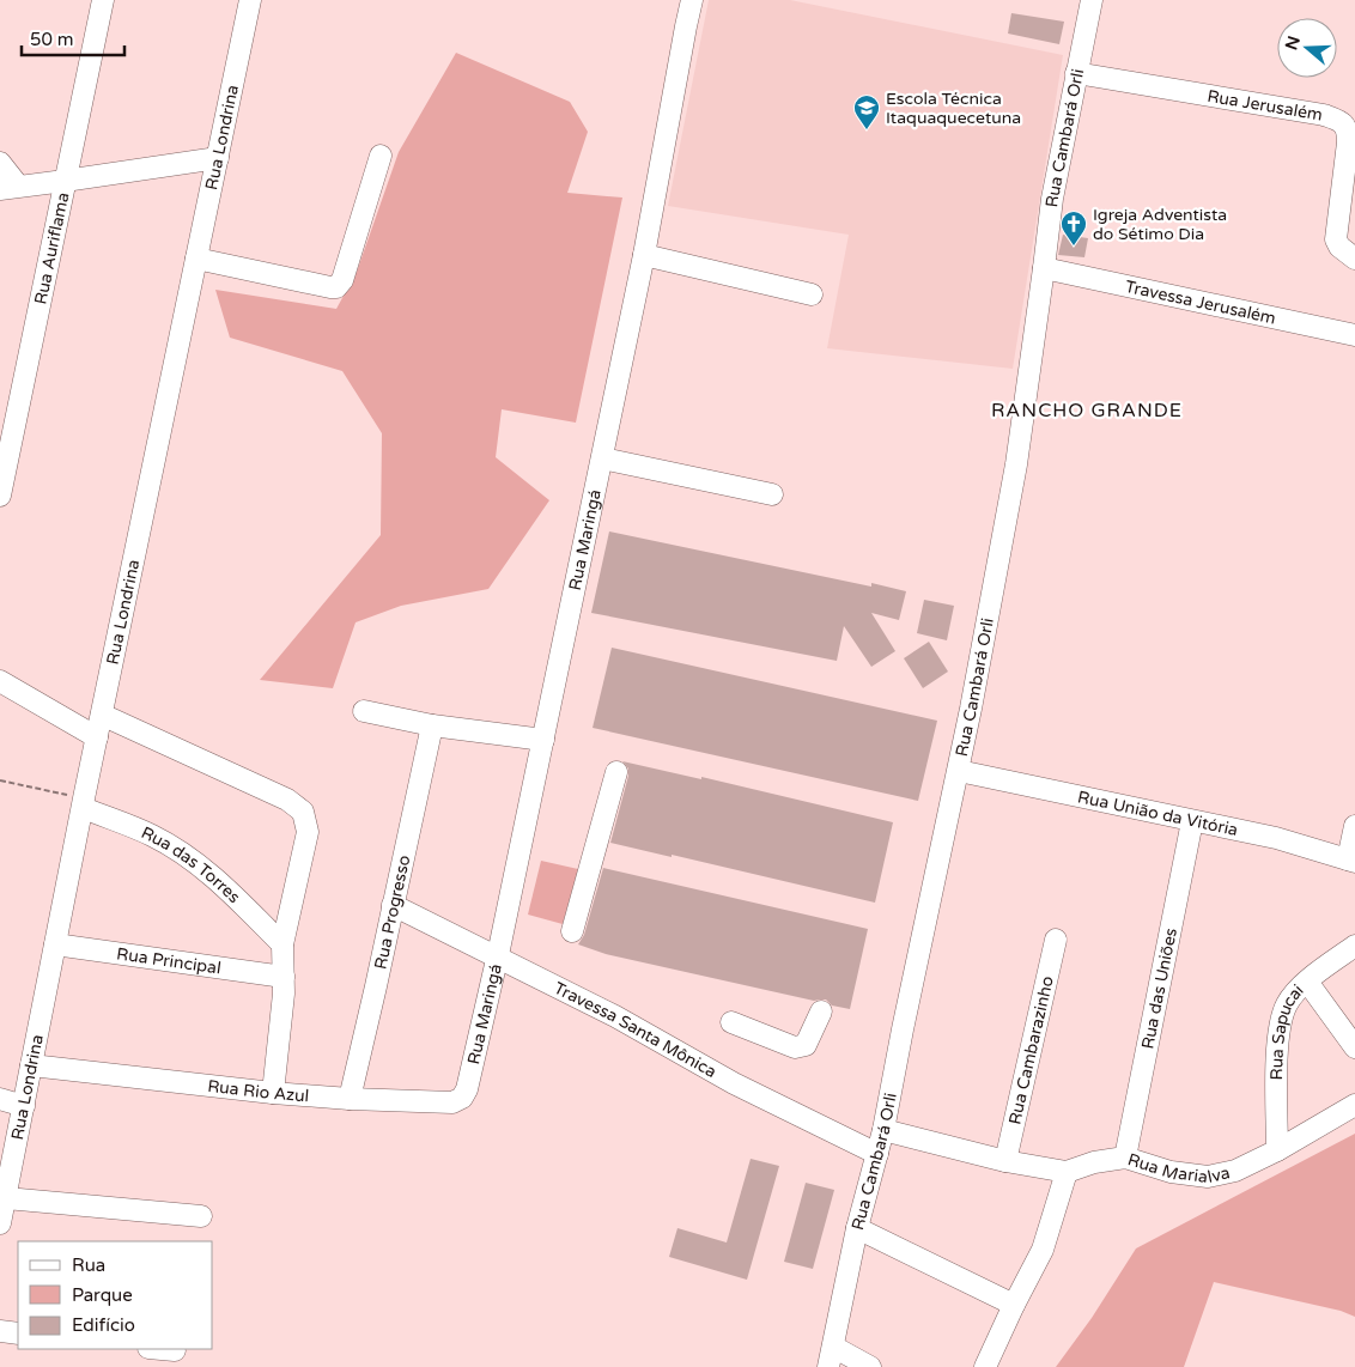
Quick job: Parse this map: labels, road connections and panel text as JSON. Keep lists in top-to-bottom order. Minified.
{"streets":{"street":["Rua Jerusalém","Rua Londrina","Rua Cambará Orli","Rua Auriflama","Travessa Jerusalém","Rua Maringá","Rua União da Vitória","Rua das Torres","Rua Progresso","Rua Principal","Rua das Uniões","Travessa Santa Mônica","Rua Sapucai","Rua Cambarazinho","Rua Rio Azul","Rua Marialva"]},"crossings":[["Rua Jerusalém","Rua Cambará Orli"],["Rua Londrina","Rua das Torres"],["Rua Londrina","Rua Principal"],["Rua Londrina","Rua Rio Azul"],["Rua Cambará Orli","Travessa Jerusalém"],["Rua Cambará Orli","Rua União da Vitória"],["Rua Cambará Orli","Travessa Santa Mônica"],["Rua Cambará Orli","Rua Marialva"],["Rua Maringá","Travessa Santa Mônica"],["Rua Maringá","Rua Rio Azul"],["Rua União da Vitória","Rua das Uniões"],["Rua Progresso","Travessa Santa Mônica"],["Rua Progresso","Rua Rio Azul"],["Rua das Uniões","Rua Marialva"],["Rua Sapucai","Rua Marialva"],["Rua Cambarazinho","Rua Marialva"]],"districts":["RANCHO GRANDE"],"places":{"school or university":["Escola Técnica Itaquaquecetuna"],"church":["Igreja Adventista do Sétimo Dia"]},"legend":["Rua","Parque","Edifício"],"scale_bar":"50 m","north":"left"}
